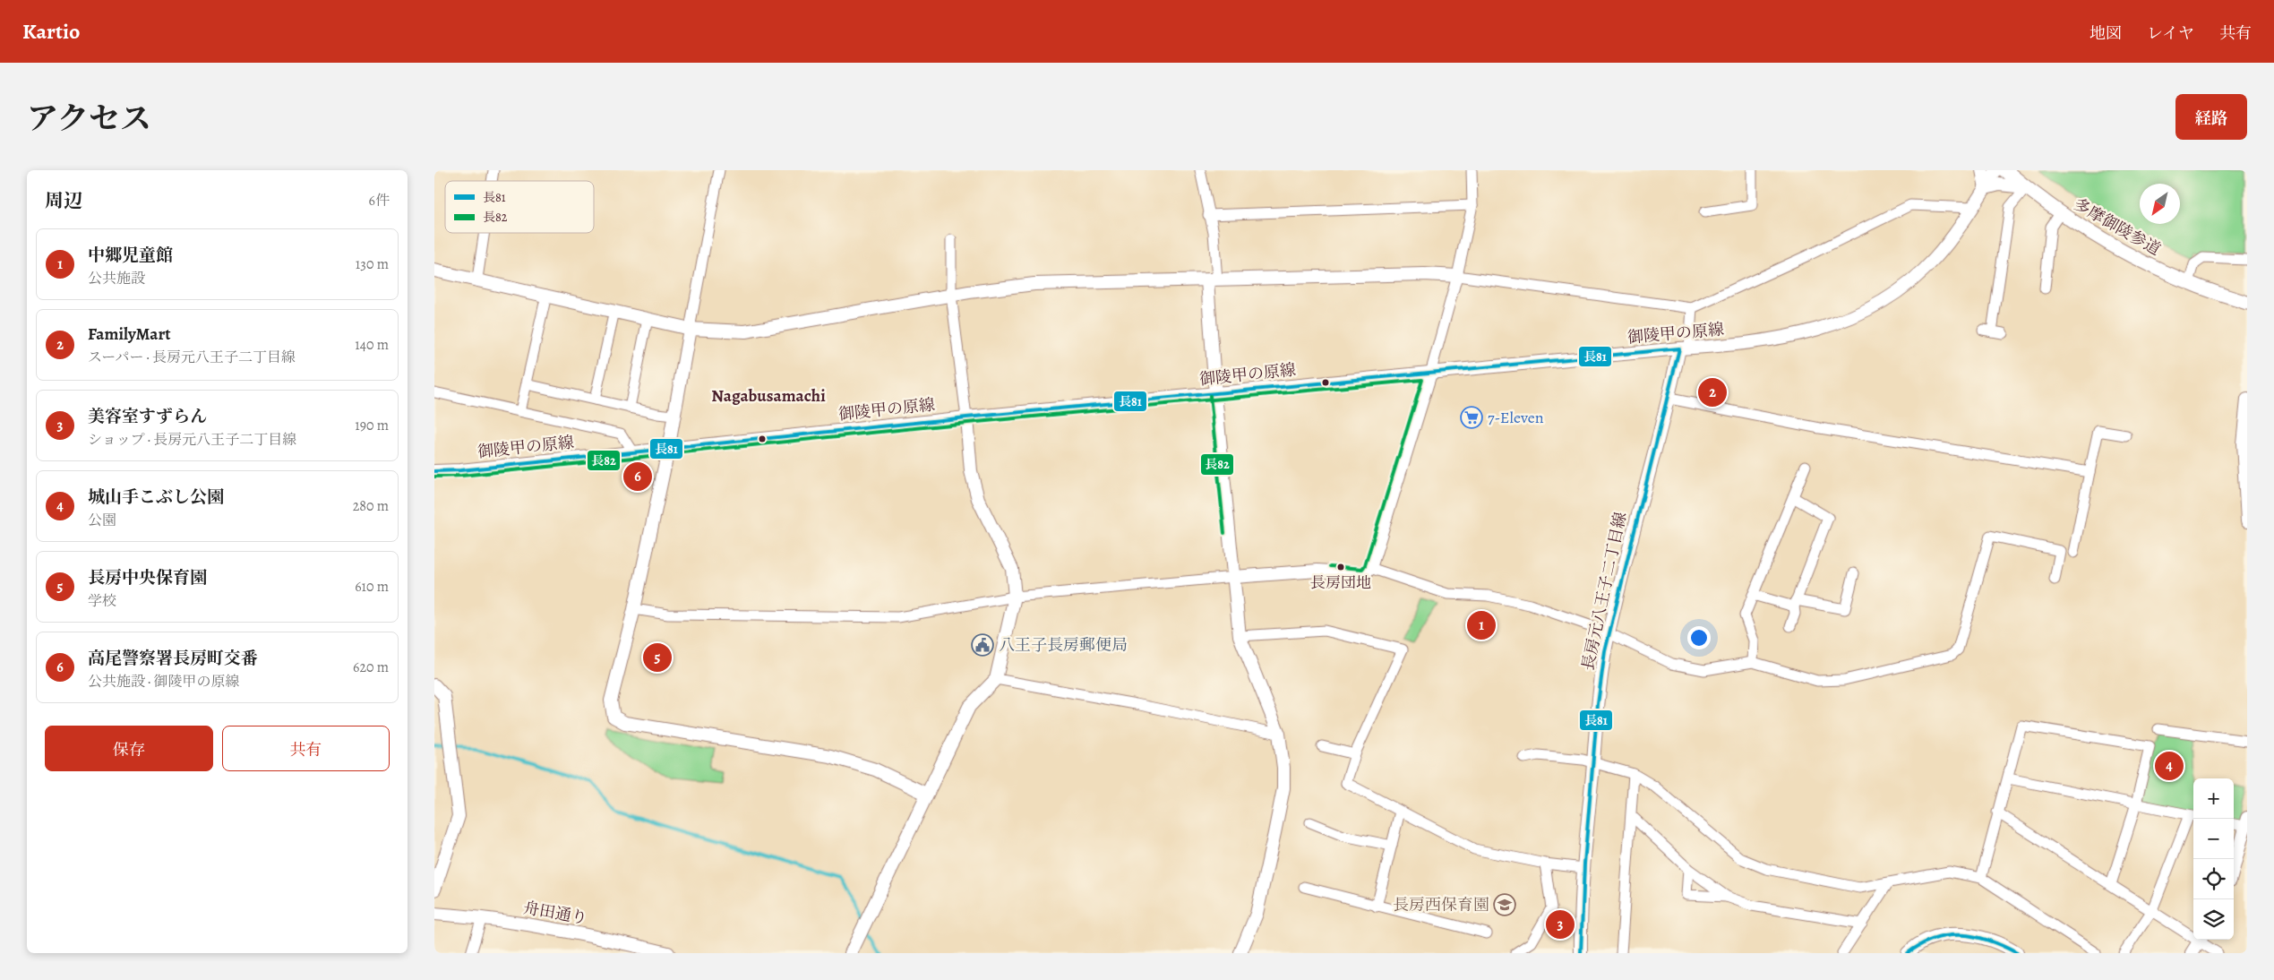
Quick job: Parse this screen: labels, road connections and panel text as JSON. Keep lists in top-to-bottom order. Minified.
{"streets":{"main road":["多摩御陵参道"],"street":["御陵甲の原線","長房元八王子二丁目線","舟田通り"]},"crossings":[["御陵甲の原線","長房元八王子二丁目線"]],"districts":["Nagabusamachi"],"places":{"supermarket":["7-Eleven"],"other":["長房団地"],"public building":["八王子長房郵便局"],"school or university":["長房西保育園"]},"lines":["transit line 長81","transit line 長82"],"legend":["長81","長82"],"north":"bottom left","page":{"header":"Kartio","nav":["地図","レイヤ","共有"],"title":"アクセス","buttons":["経路",["保存","共有"]],"heading":["周辺","6件"],"list":[{"mark":"1","name":"中郷児童館","note":"公共施設","value":"130 m"},{"mark":"2","name":"FamilyMart","note":"スーパー · 長房元八王子二丁目線","value":"140 m"},{"mark":"3","name":"美容室すずらん","note":"ショップ · 長房元八王子二丁目線","value":"190 m"},{"mark":"4","name":"城山手こぶし公園","note":"公園","value":"280 m"},{"mark":"5","name":"長房中央保育園","note":"学校","value":"610 m"},{"mark":"6","name":"高尾警察署長房町交番","note":"公共施設 · 御陵甲の原線","value":"620 m"}],"pins":["2","6","1","5","4","3"],"map_buttons":["+","−"]}}
